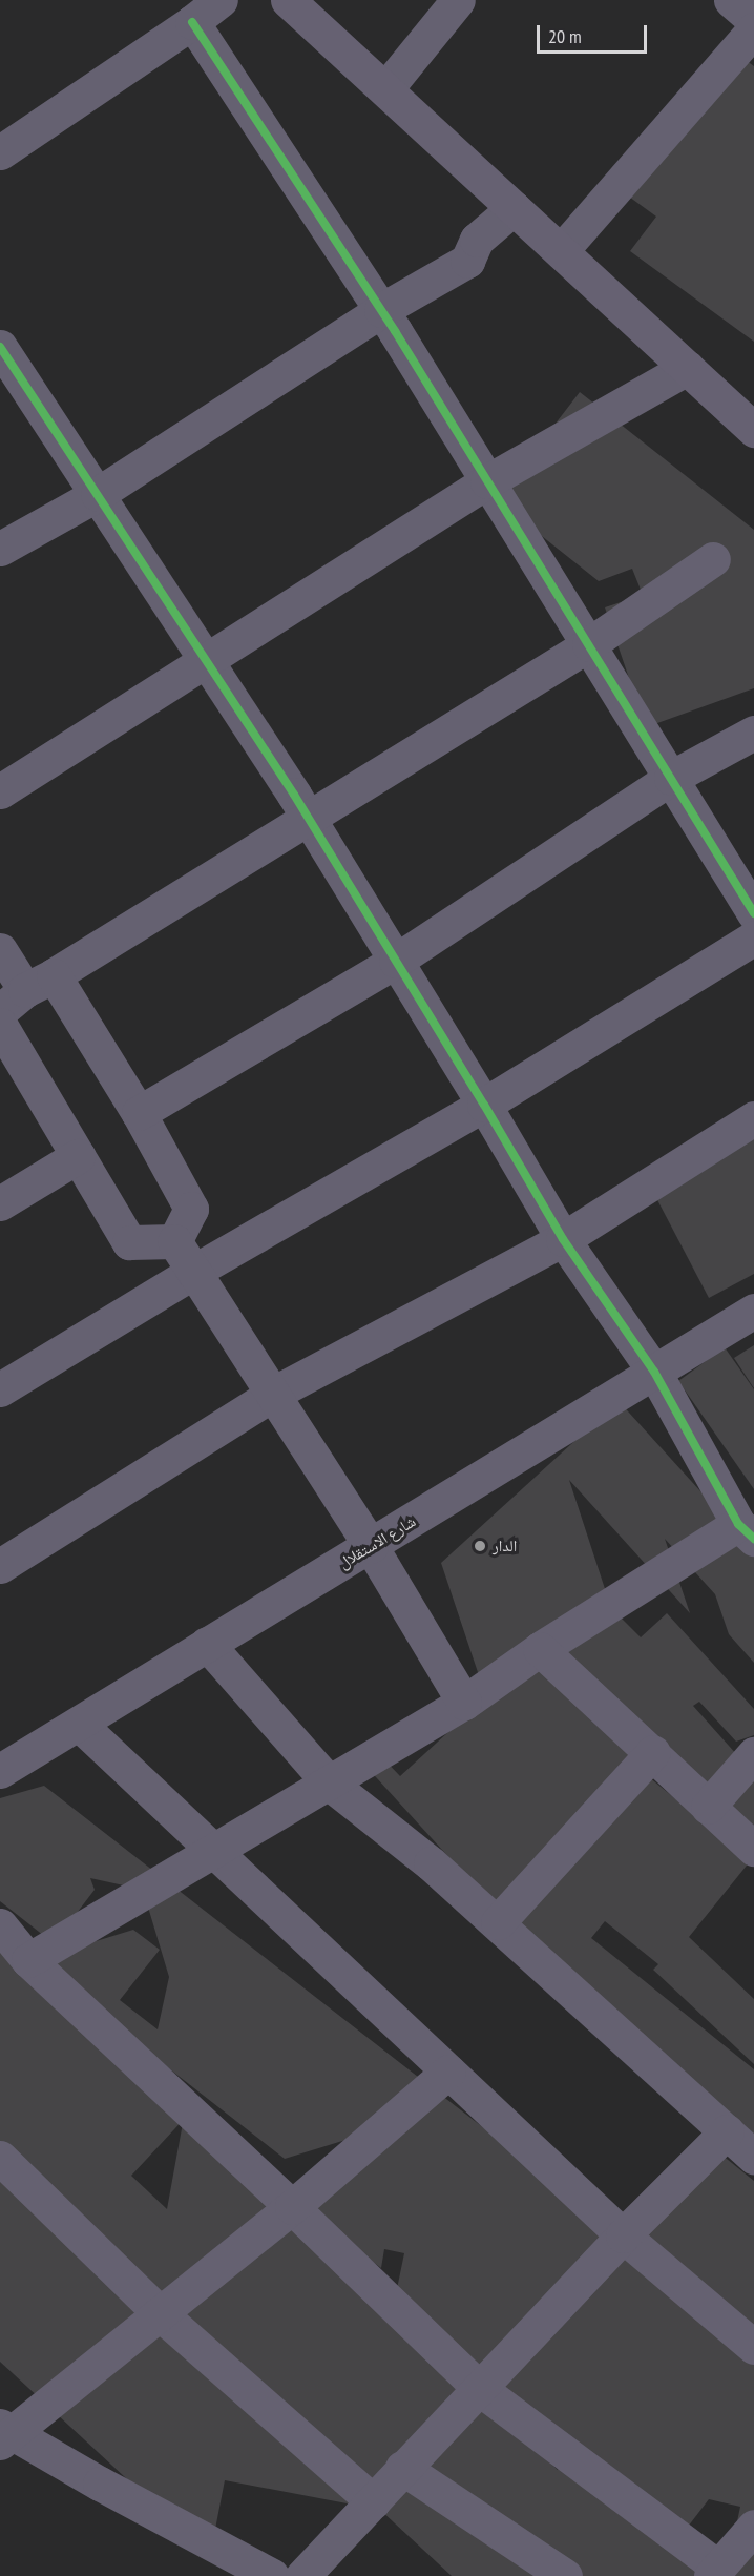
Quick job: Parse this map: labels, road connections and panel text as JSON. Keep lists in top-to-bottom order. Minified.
{"streets":{"street":["شارع الاستقلال"]},"places":["الدار"],"scale_bar":"20 m"}
